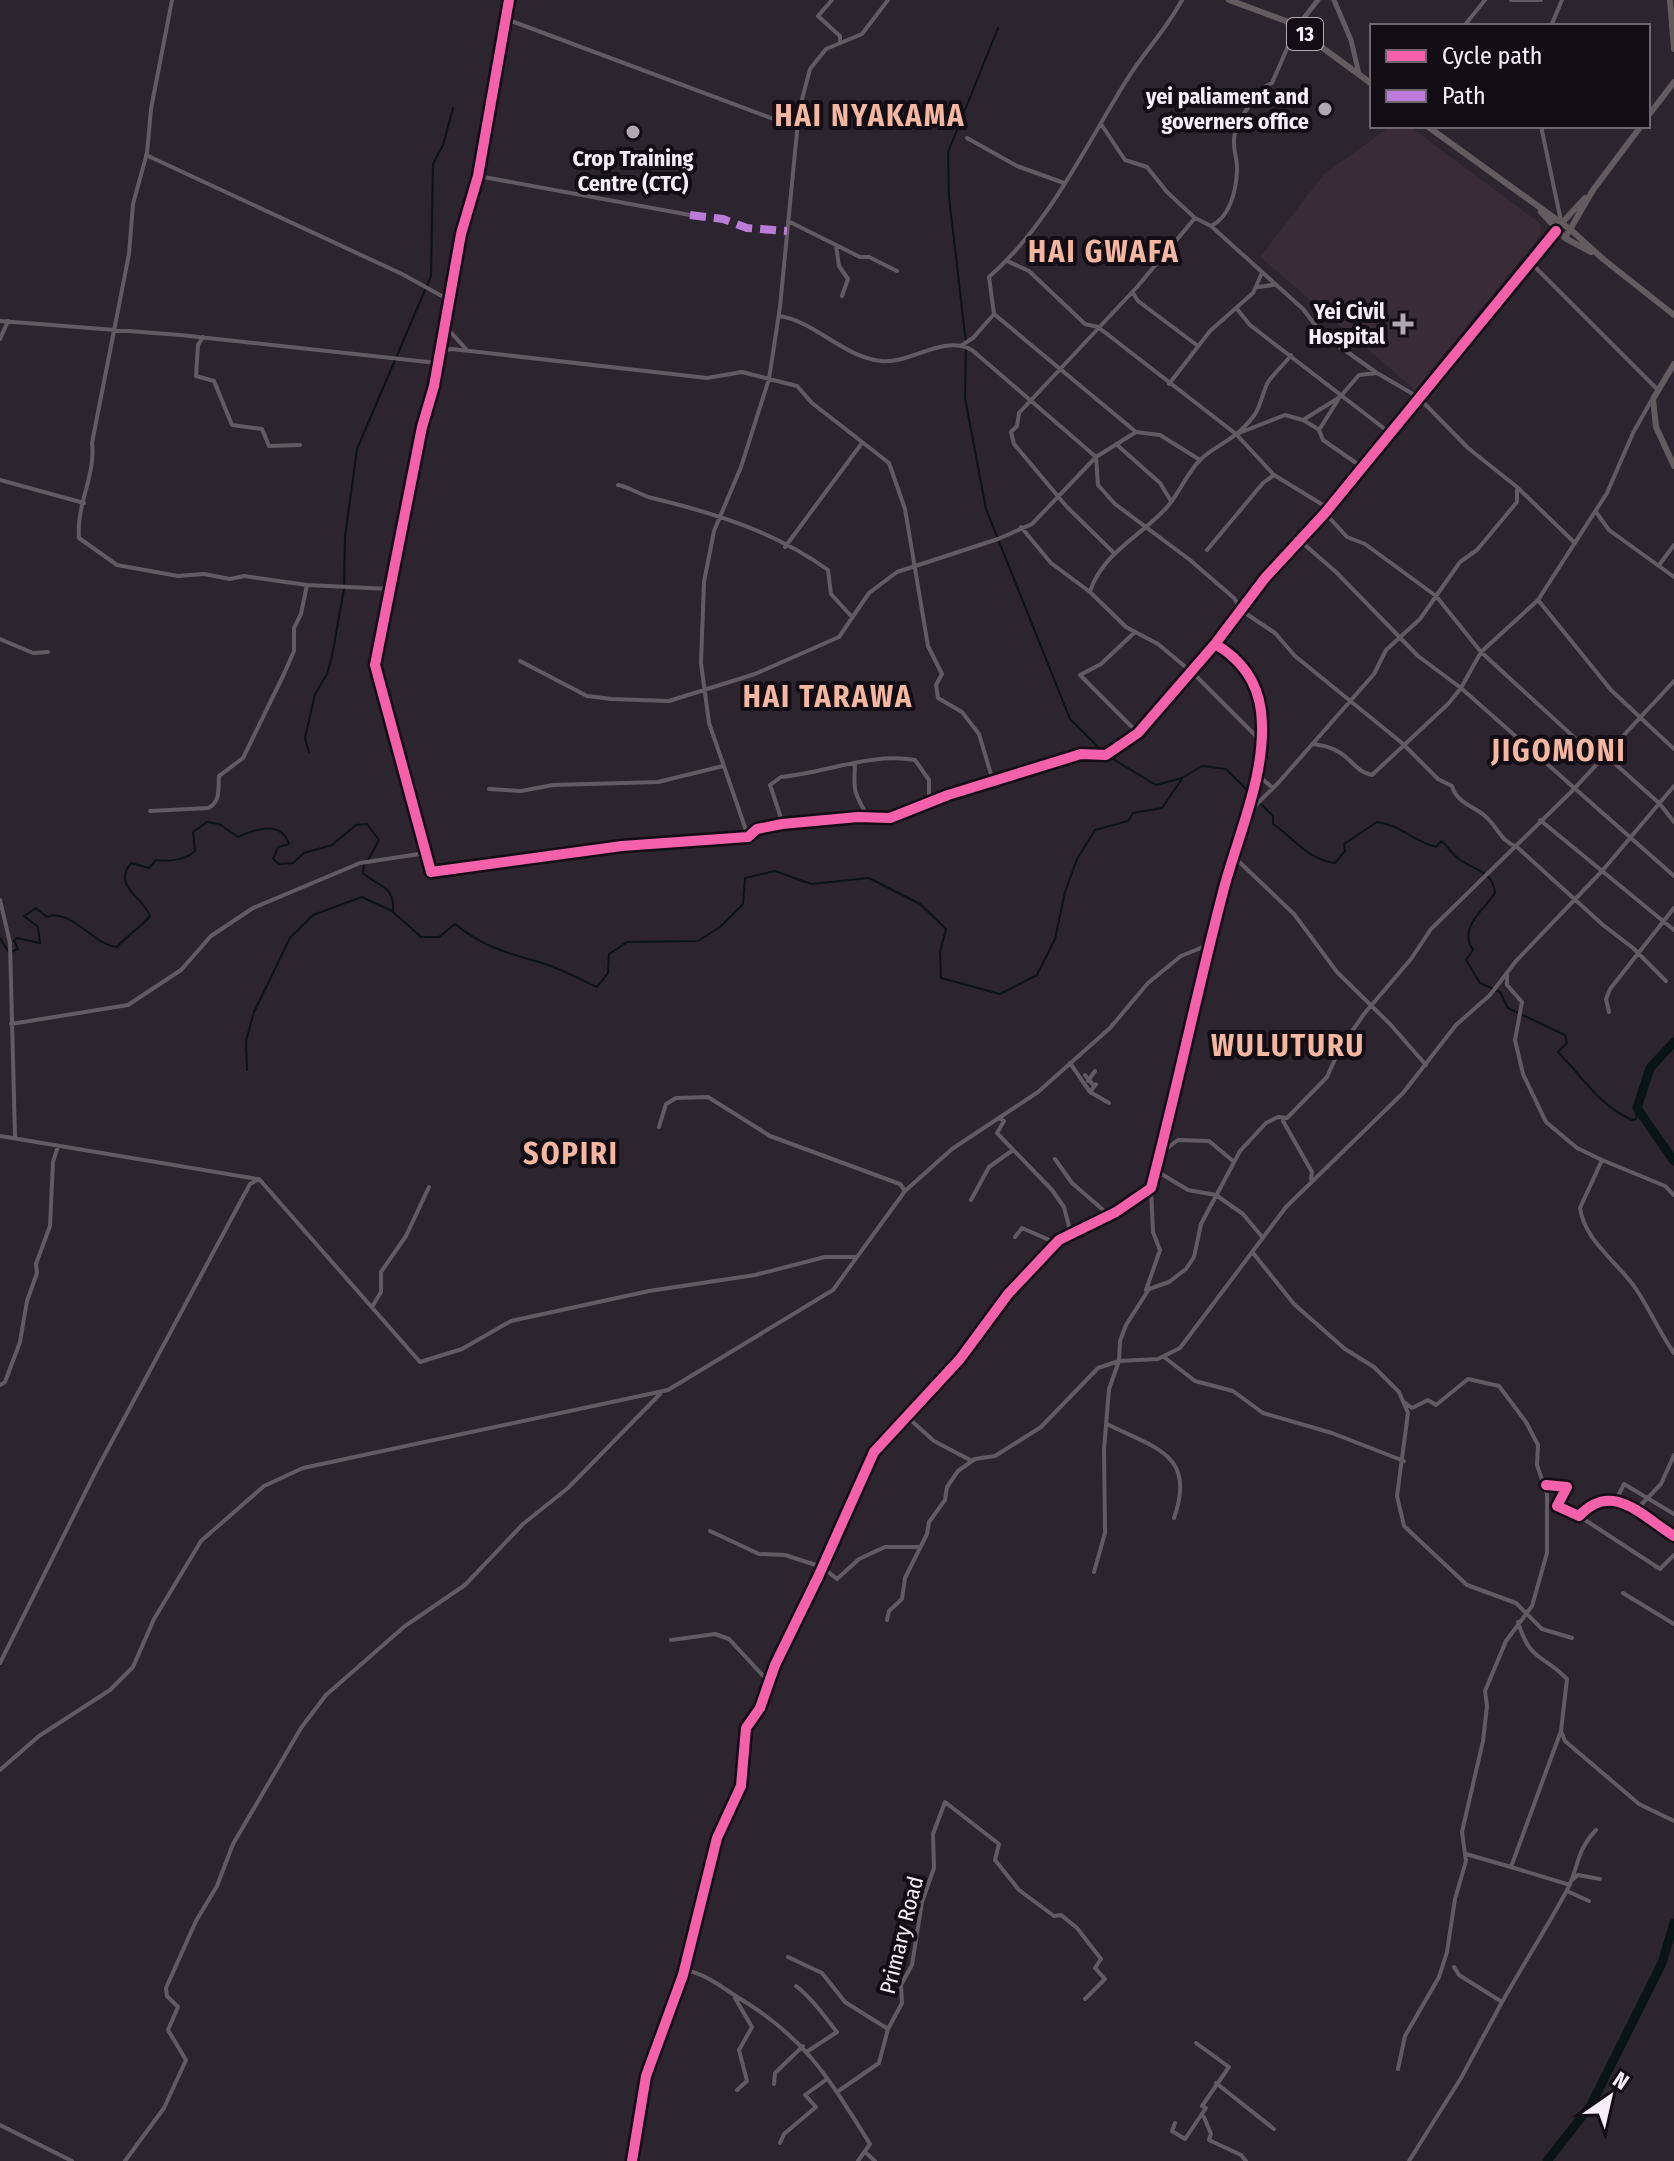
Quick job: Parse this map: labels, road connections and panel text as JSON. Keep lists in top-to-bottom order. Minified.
{"streets":{"main road":["13"],"street":["Primary Road"]},"districts":["HAI NYAKAMA","HAI GWAFA","HAI TARAWA","JIGOMONI","WULUTURU","SOPIRI"],"places":{"other":["yei paliament and governers office","Crop Training Centre (CTC)"],"health":["Yei Civil Hospital"]},"legend":["Cycle path","Path"],"north":"top right"}
